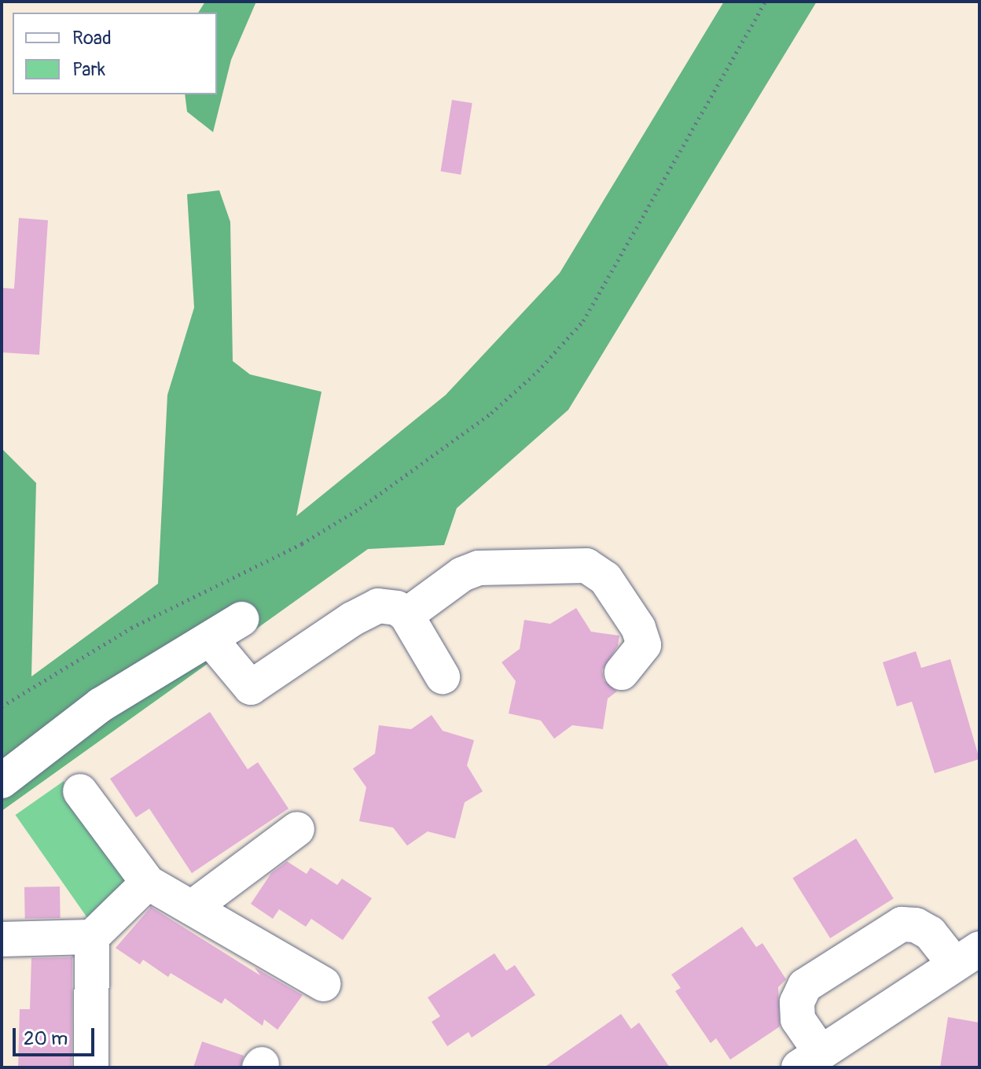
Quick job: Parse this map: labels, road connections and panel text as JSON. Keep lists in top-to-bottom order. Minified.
{"legend":["Road","Park"],"scale_bar":"20 m"}
